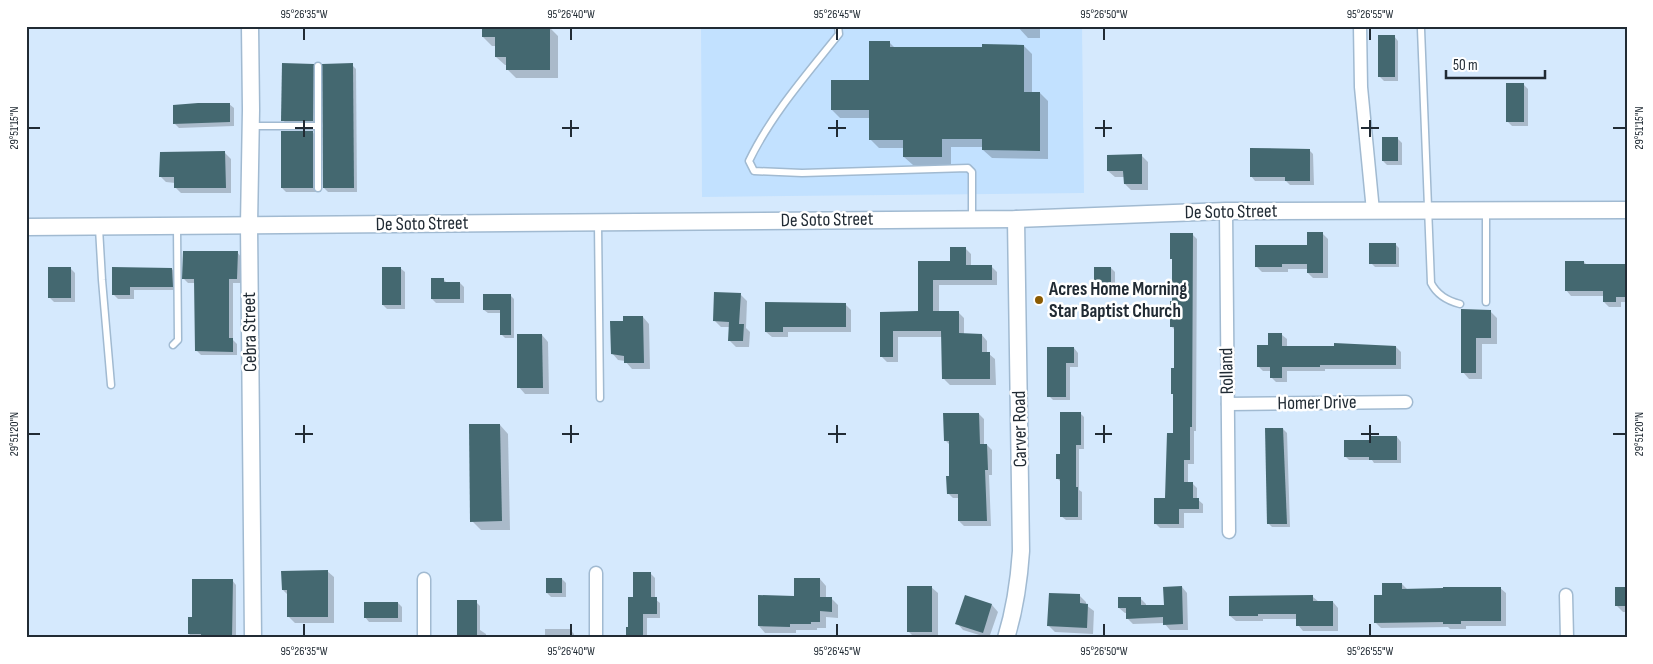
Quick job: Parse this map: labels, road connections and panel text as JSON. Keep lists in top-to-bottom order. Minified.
{"streets":{"street":["De Soto Street","Cebra Street","Rolland","Homer Drive","Carver Road"]},"crossings":[["De Soto Street","Cebra Street"],["De Soto Street","Rolland"],["De Soto Street","Carver Road"],["Rolland","Homer Drive"]],"places":["Acres Home Morning Star Baptist Church"],"scale_bar":"50 m","coordinates":["95°26'35\"W","95°26'40\"W","95°26'45\"W","95°26'50\"W","95°26'55\"W","29°51'15\"N","29°51'20\"N"]}
